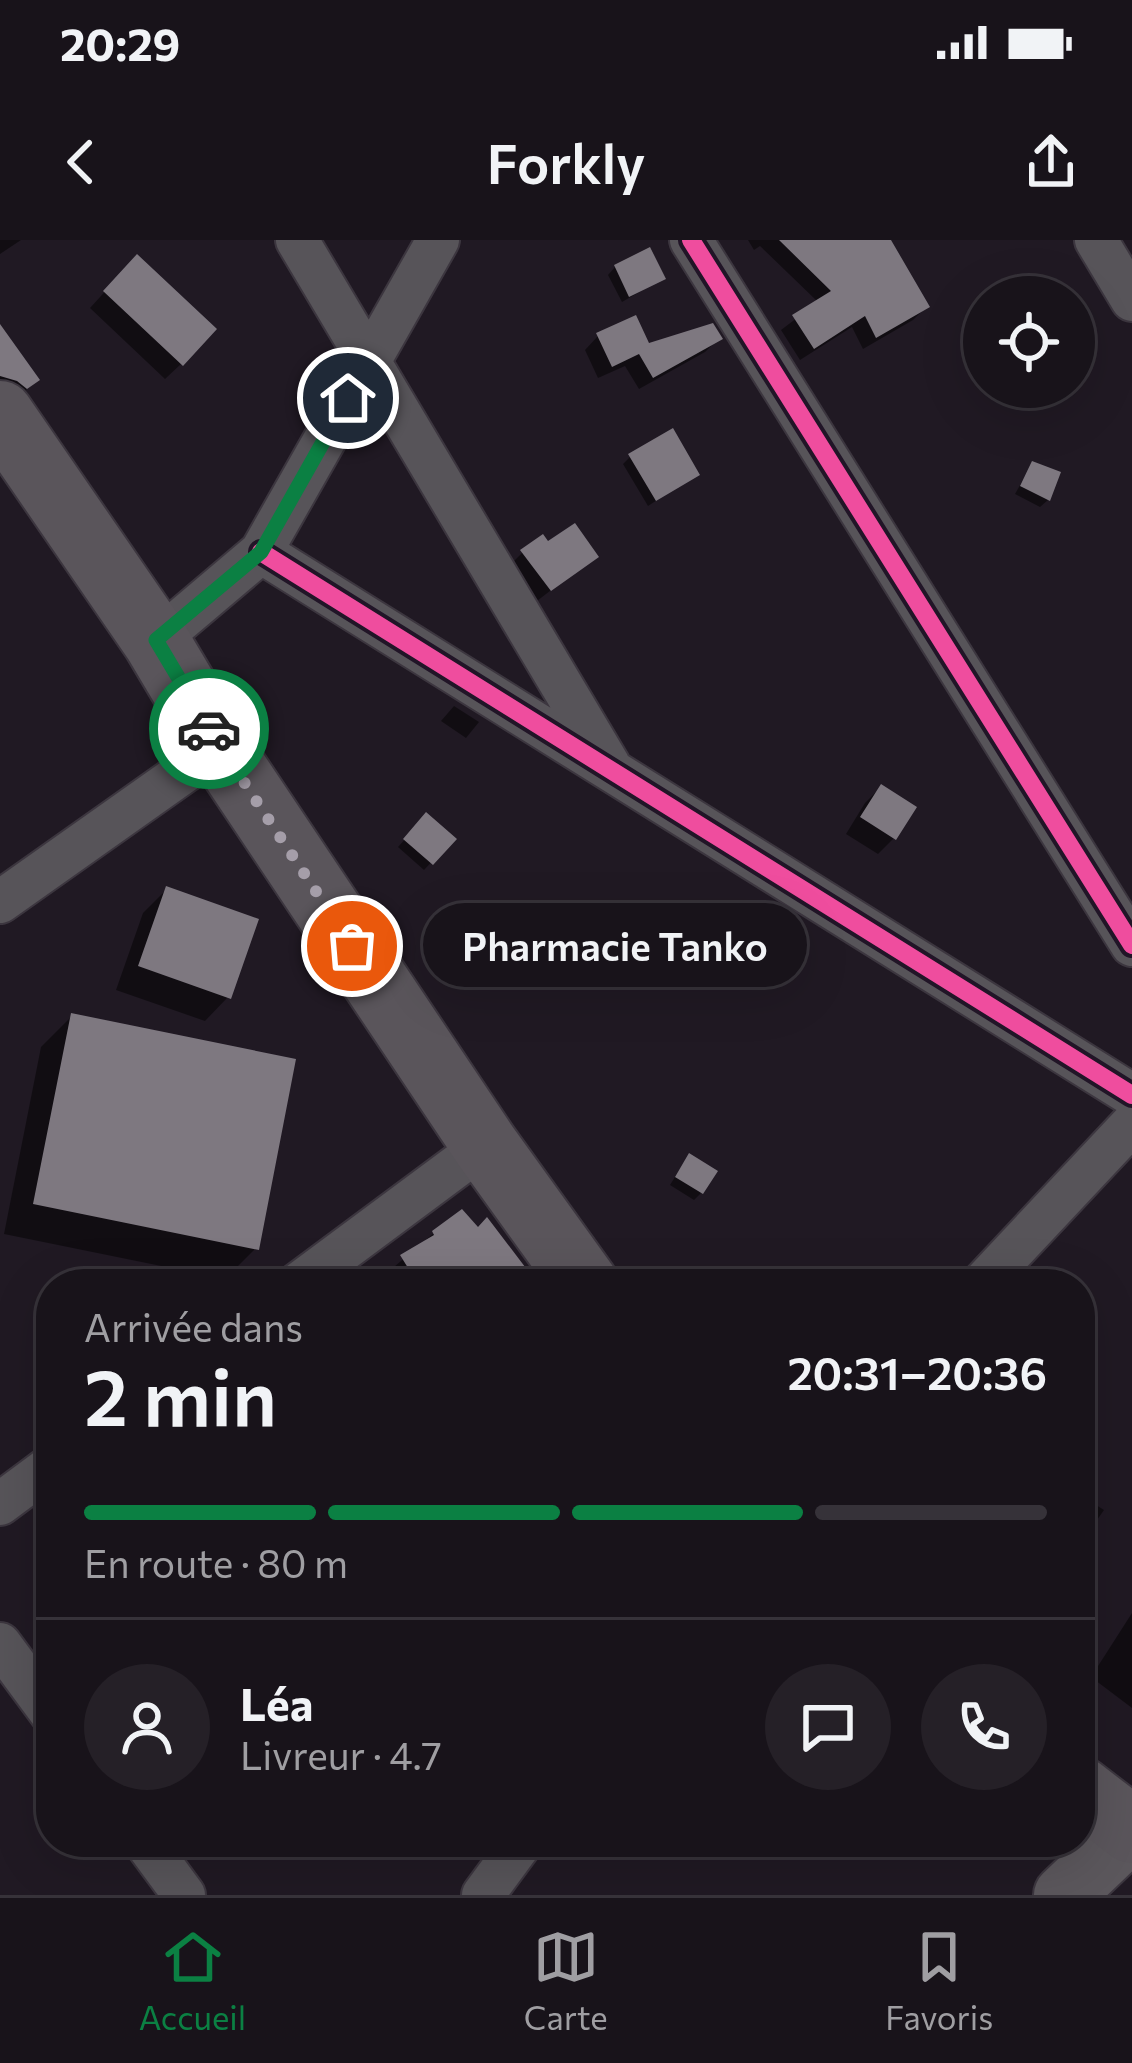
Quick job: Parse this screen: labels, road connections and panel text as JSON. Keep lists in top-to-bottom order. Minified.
{"places":["Pharmacie Tanko"],"page":{"status":"20:29","header":"Forkly","bubble":"Pharmacie Tanko","heading":["2 min","Arrivée dans","20:31–20:36"],"panel":["Léa","Livreur · 4.7"],"bar":"En route · 80 m","tabs":["Accueil","Carte","Favoris"]}}
